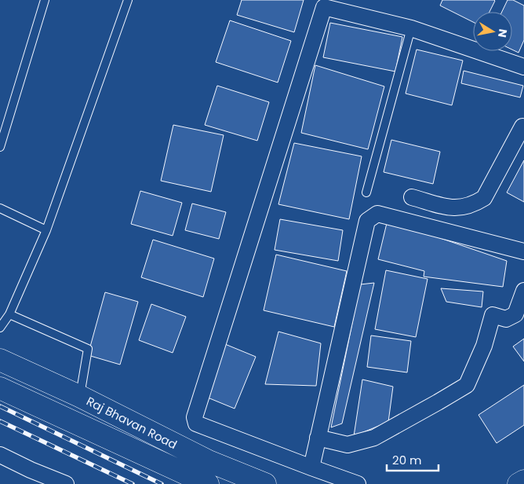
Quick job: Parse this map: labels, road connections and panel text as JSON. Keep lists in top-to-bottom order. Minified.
{"streets":{"main road":["Raj Bhavan Road"]},"scale_bar":"20 m","north":"right"}
